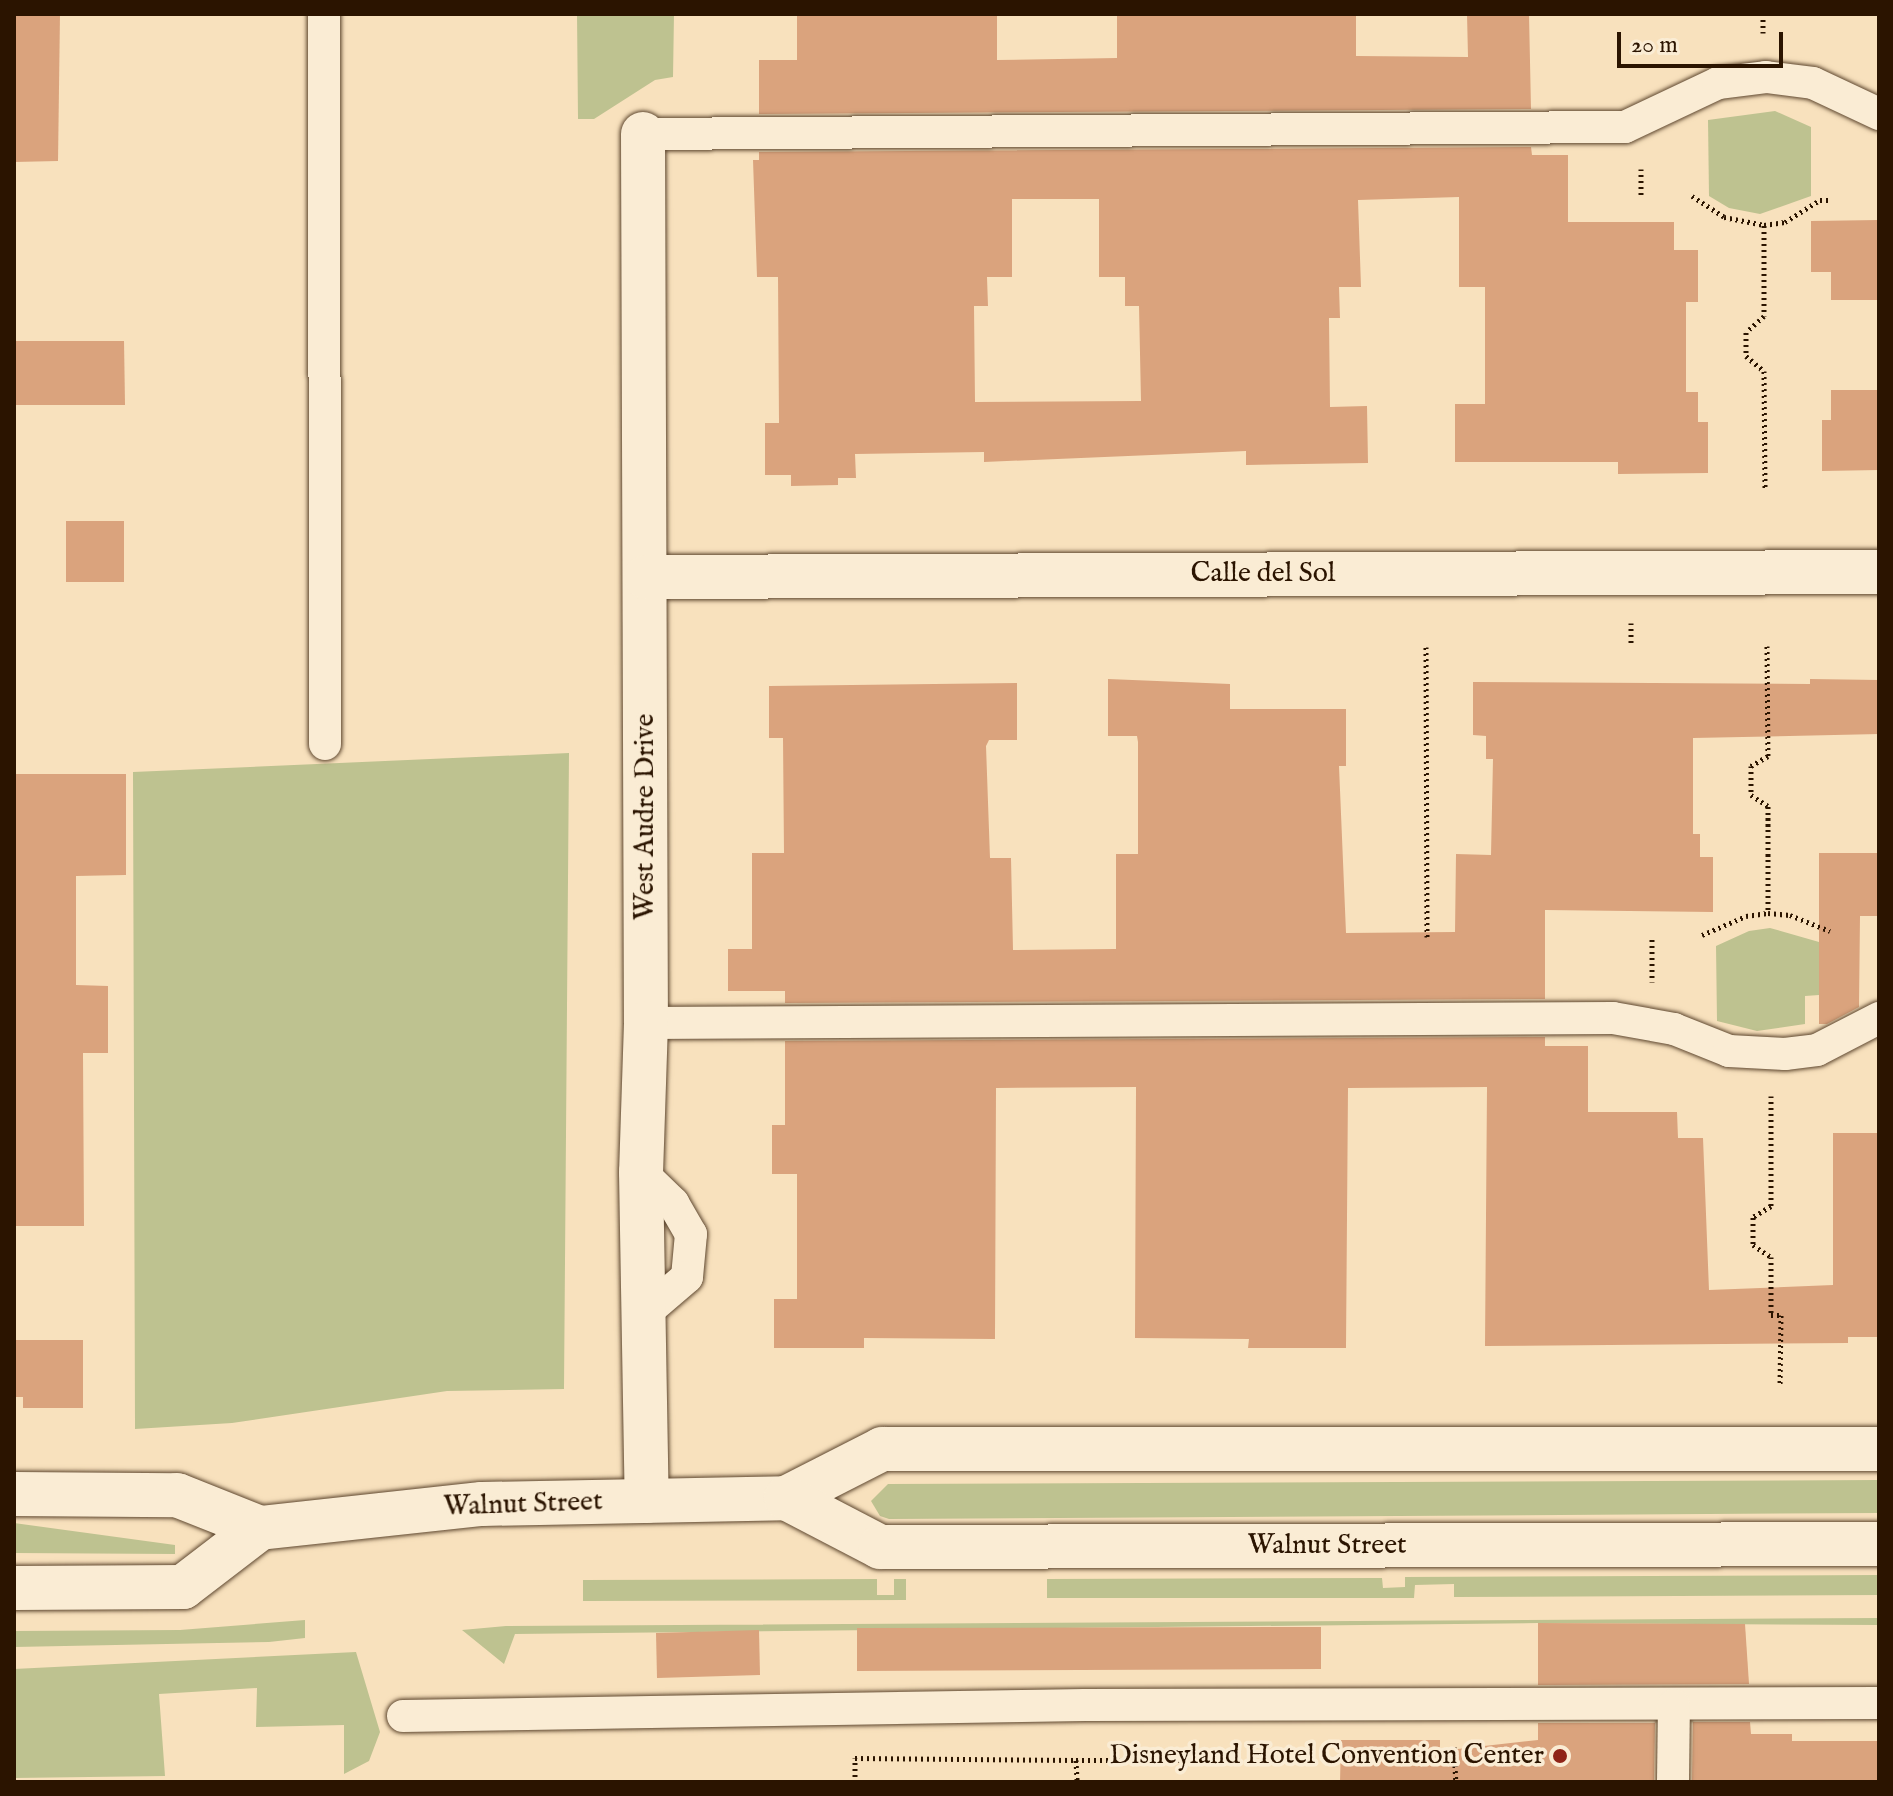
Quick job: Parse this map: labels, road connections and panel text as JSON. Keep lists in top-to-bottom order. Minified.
{"streets":{"street":["Calle del Sol","West Audre Drive","Walnut Street"]},"crossings":[["Calle del Sol","West Audre Drive"],["West Audre Drive","Walnut Street"]],"places":["Disneyland Hotel Convention Center"],"scale_bar":"20 m"}
